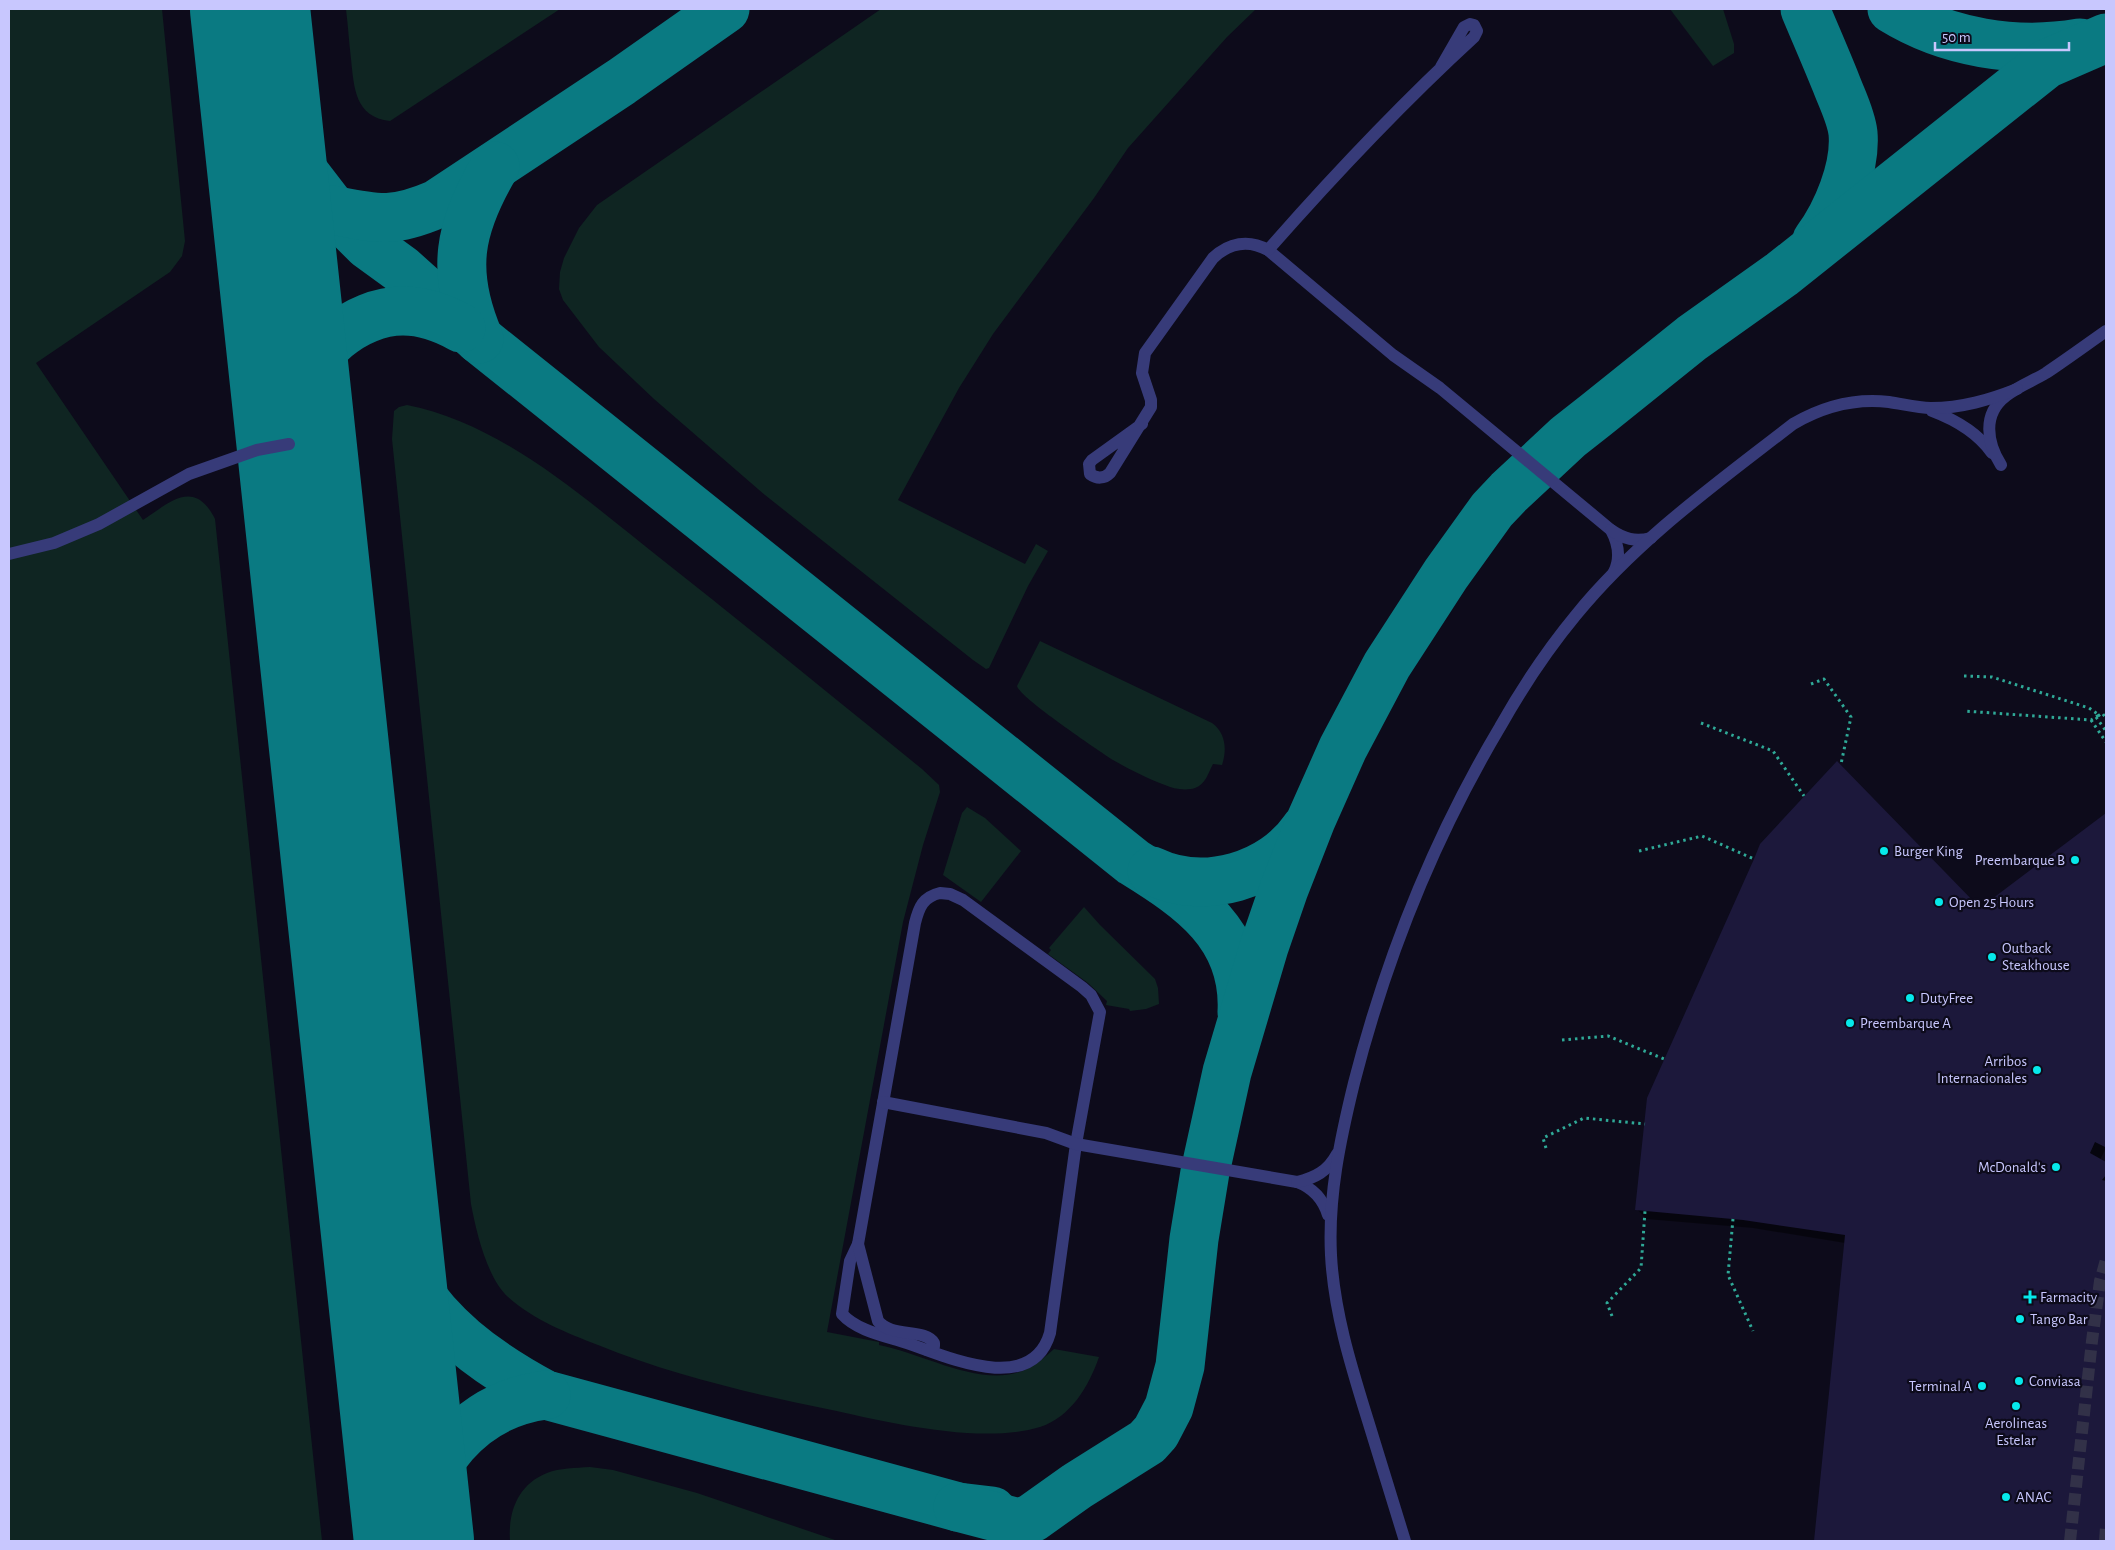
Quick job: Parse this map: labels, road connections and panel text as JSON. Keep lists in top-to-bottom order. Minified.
{"places":{"other":["Burger King","Preembarque B","Open 25 Hours","Outback Steakhouse","DutyFree","Preembarque A","Arribos Internacionales","McDonald's","Tango Bar","Conviasa","Terminal A","Aerolineas Estelar","ANAC"],"health":["Farmacity"]},"scale_bar":"50 m"}
